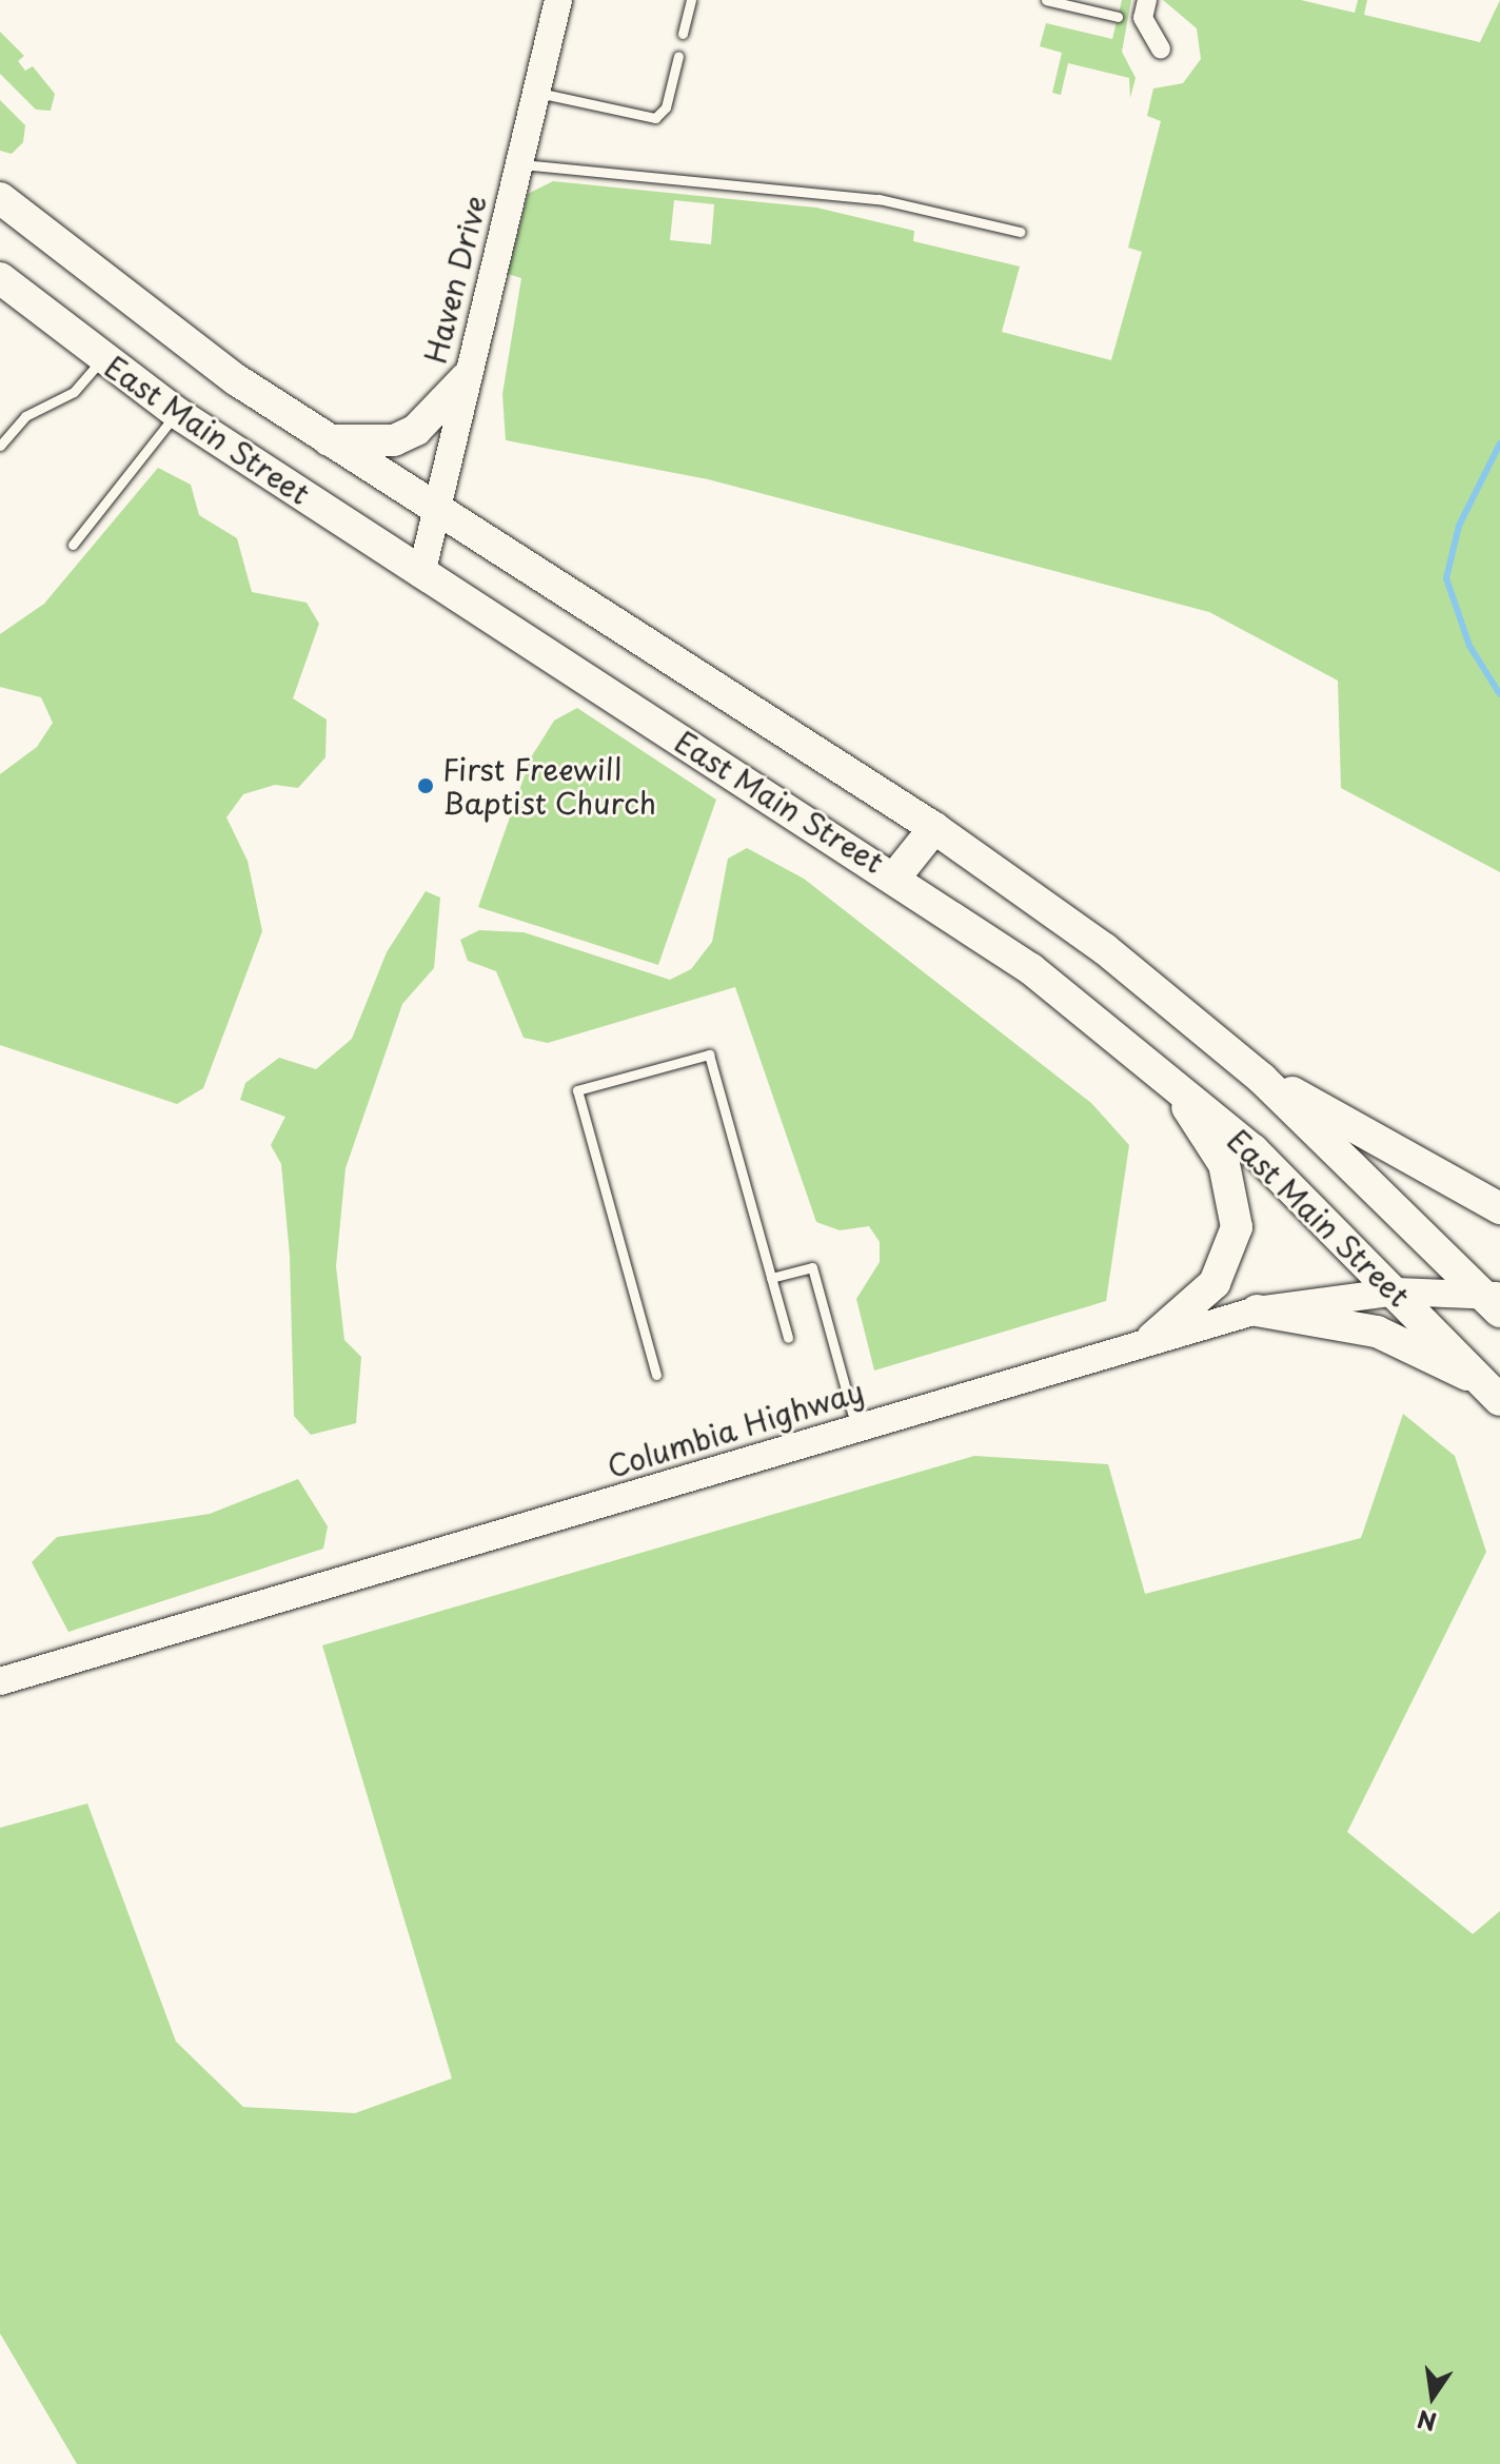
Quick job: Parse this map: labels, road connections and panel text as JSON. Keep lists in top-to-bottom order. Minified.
{"streets":{"main road":["Haven Drive","East Main Street","Columbia Highway"]},"crossings":[["Haven Drive","East Main Street"],["East Main Street","Columbia Highway"]],"places":["First Freewill Baptist Church"],"north":"bottom"}
